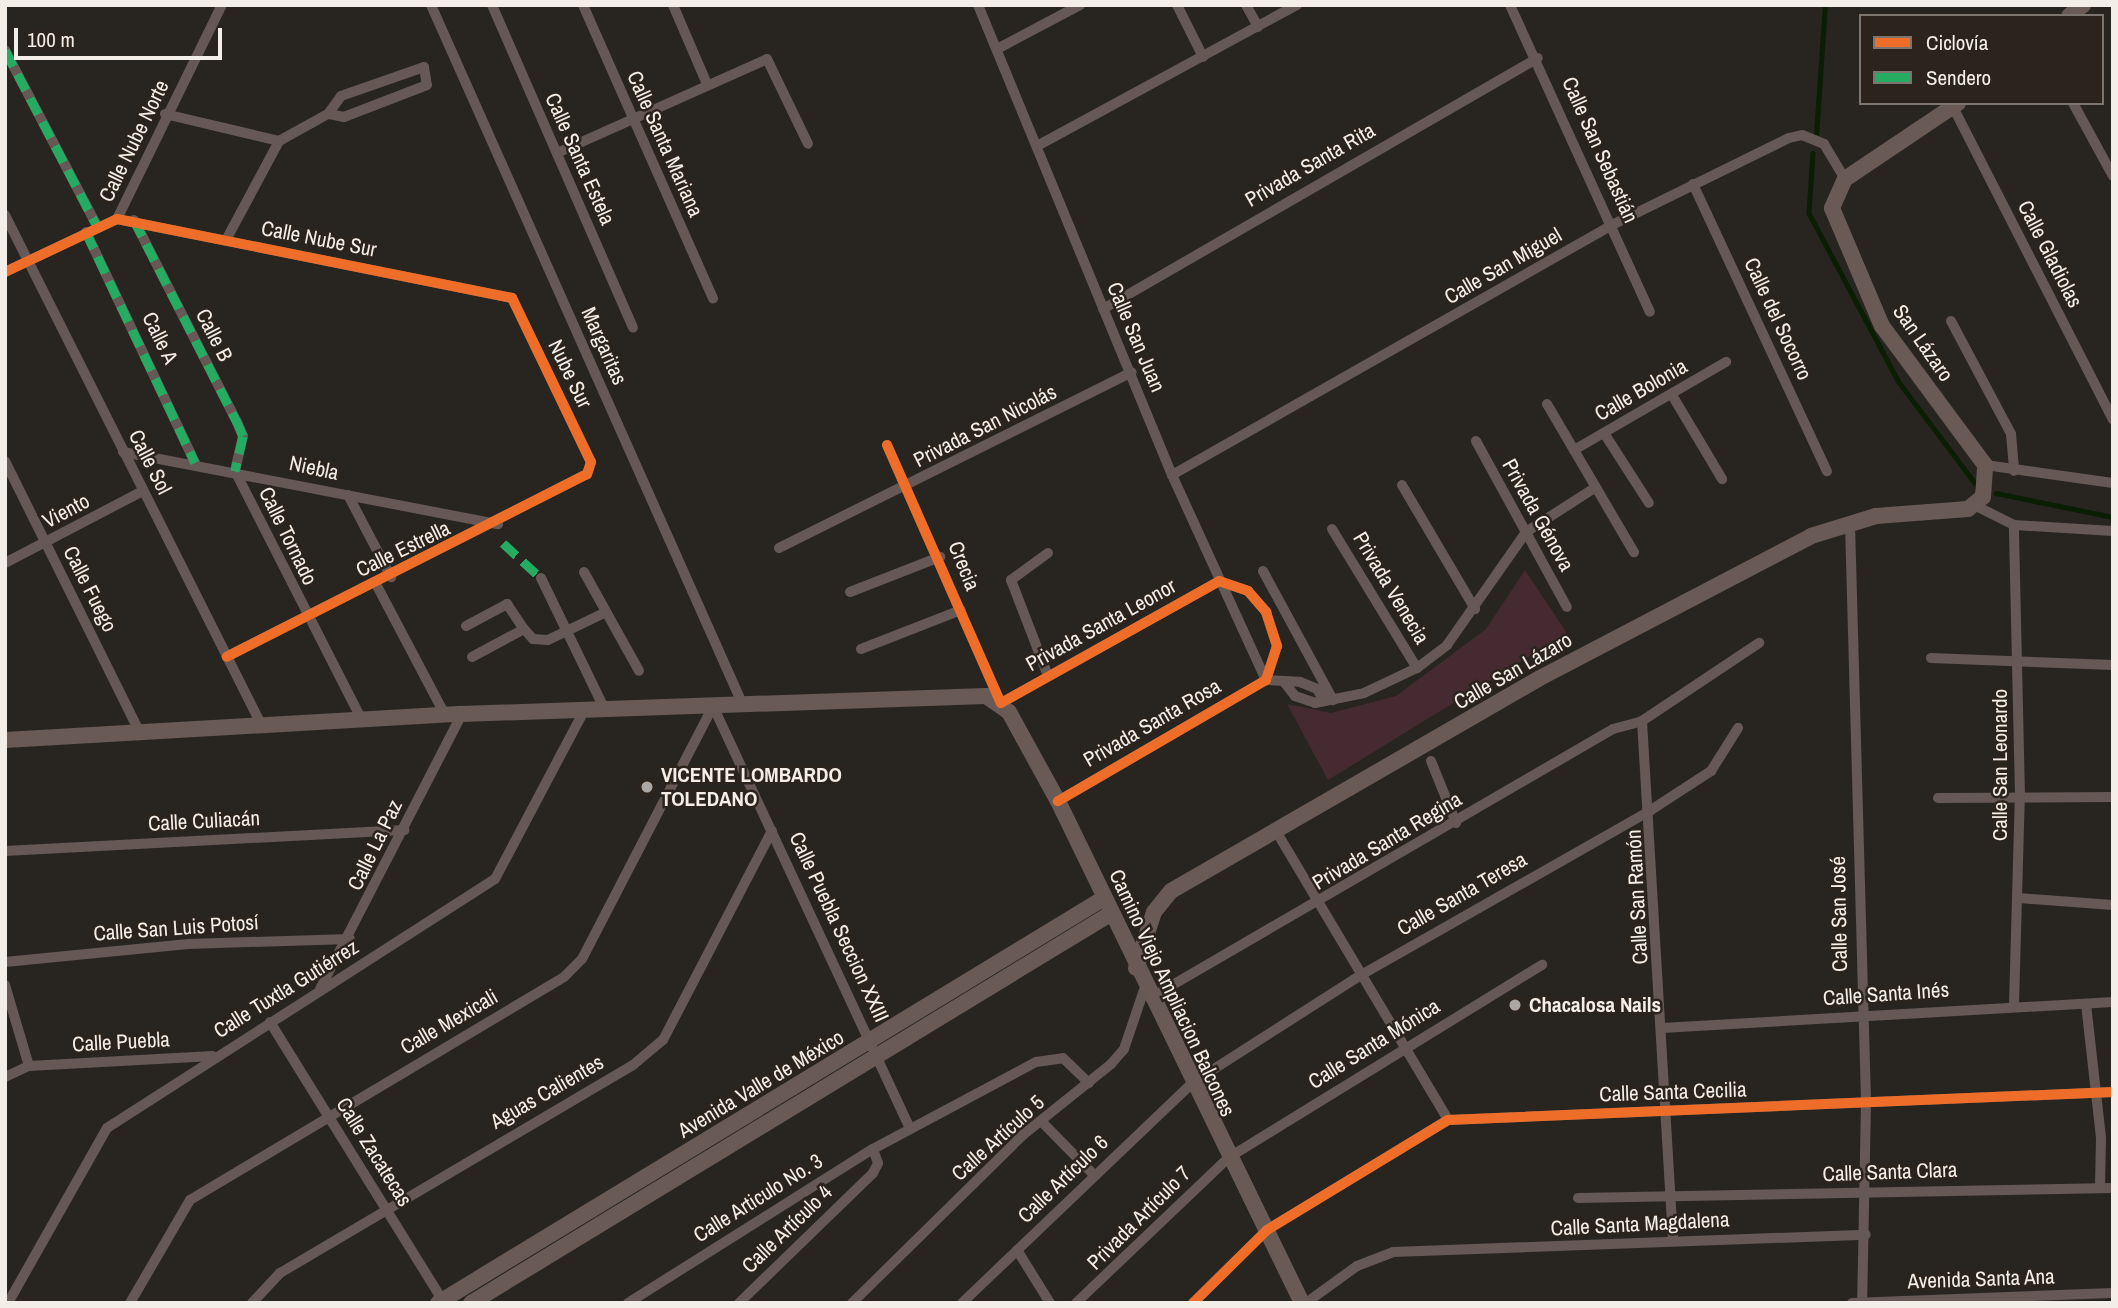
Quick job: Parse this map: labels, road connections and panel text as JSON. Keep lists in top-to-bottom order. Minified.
{"streets":{"main road":["San Lázaro","Calle San Lázaro","Camino Viejo Ampliacion Balcones","Avenida Valle de México"],"street":["Calle Nube Norte","Calle Santa Mariana","Calle San Sebastián","Calle Santa Estela","Privada Santa Rita","Calle Nube Sur","Calle Gladiolas","Calle San Miguel","Calle del Socorro","Calle B","Calle San Juan","Calle A","Margaritas","Nube Sur","Calle Bolonia","Privada San Nicolás","Calle Sol","Niebla","Viento","Privada Génova","Calle Tornado","Calle Estrella","Crecia","Privada Venecia","Calle Fuego","Privada Santa Leonor","Privada Santa Rosa","Calle San Leonardo","Calle Culiacán","Privada Santa Regina","Calle La Paz","Calle Santa Teresa","Calle San Ramón","Calle San José","Calle Puebla Seccion XXIII","Calle San Luis Potosí","Calle Tuxtla Gutiérrez","Calle Santa Inés","Calle Mexicali","Calle Puebla","Calle Santa Mónica","Aguas Calientes","Calle Santa Cecilia","Calle Artículo 5","Calle Zacatecas","Calle Santa Clara","Calle Artículo 6","Calle Articulo No. 3","Privada Artículo 7","Calle Santa Magdalena","Calle Artículo 4","Avenida Santa Ana"]},"crossings":[["Calle Nube Norte","Calle Nube Sur"],["Calle San Sebastián","Privada Santa Rita"],["Calle San Sebastián","Calle San Miguel"],["Privada Santa Rita","Calle San Juan"],["Calle Nube Sur","Calle B"],["Calle Nube Sur","Nube Sur"],["Calle San Miguel","Calle del Socorro"],["Calle San Miguel","Calle San Juan"],["Calle San Miguel","San Lázaro"],["Calle B","Niebla"],["Calle B","Calle Tornado"],["Calle San Juan","Privada San Nicolás"],["Calle San Juan","Privada Santa Leonor"],["Calle San Juan","Privada Santa Rosa"],["Calle A","Niebla"],["Nube Sur","Calle Estrella"],["Privada San Nicolás","Crecia"],["Calle Sol","Niebla"],["Calle Sol","Viento"],["Calle Sol","Calle Estrella"],["Niebla","Calle Tornado"],["Niebla","Calle Estrella"],["Viento","Calle Fuego"],["Calle Tornado","Calle Estrella"],["Crecia","Privada Santa Leonor"],["Crecia","Camino Viejo Ampliacion Balcones"],["Privada Santa Leonor","Camino Viejo Ampliacion Balcones"],["Calle San Lázaro","Calle San José"],["Calle San Lázaro","Camino Viejo Ampliacion Balcones"],["Privada Santa Rosa","Camino Viejo Ampliacion Balcones"],["Calle San Leonardo","Calle Santa Inés"],["Calle Culiacán","Calle La Paz"],["Privada Santa Regina","Calle San Ramón"],["Privada Santa Regina","Camino Viejo Ampliacion Balcones"],["Privada Santa Regina","Calle Artículo 5"],["Calle La Paz","Calle San Luis Potosí"],["Calle La Paz","Calle Tuxtla Gutiérrez"],["Calle Santa Teresa","Calle San Ramón"],["Calle Santa Teresa","Camino Viejo Ampliacion Balcones"],["Calle Santa Teresa","Calle Artículo 6"],["Calle San Ramón","Calle Santa Inés"],["Calle San Ramón","Calle Santa Cecilia"],["Calle San Ramón","Calle Santa Clara"],["Calle San Ramón","Calle Santa Magdalena"],["Calle San José","Calle Santa Inés"],["Calle San José","Calle Santa Cecilia"],["Calle San José","Calle Santa Clara"],["Calle San José","Calle Santa Magdalena"],["Calle San José","Avenida Santa Ana"],["Calle Puebla Seccion XXIII","Calle Mexicali"],["Calle Puebla Seccion XXIII","Avenida Valle de México"],["Calle Puebla Seccion XXIII","Aguas Calientes"],["Calle Puebla Seccion XXIII","Calle Articulo No. 3"],["Calle Tuxtla Gutiérrez","Calle Puebla"],["Calle Tuxtla Gutiérrez","Calle Zacatecas"],["Camino Viejo Ampliacion Balcones","Calle Santa Mónica"],["Camino Viejo Ampliacion Balcones","Avenida Valle de México"],["Camino Viejo Ampliacion Balcones","Calle Santa Cecilia"],["Camino Viejo Ampliacion Balcones","Calle Artículo 5"],["Camino Viejo Ampliacion Balcones","Calle Artículo 6"],["Camino Viejo Ampliacion Balcones","Privada Artículo 7"],["Camino Viejo Ampliacion Balcones","Calle Santa Magdalena"],["Calle Mexicali","Calle Zacatecas"],["Calle Santa Mónica","Privada Artículo 7"],["Avenida Valle de México","Calle Zacatecas"],["Aguas Calientes","Calle Zacatecas"],["Calle Articulo No. 3","Calle Artículo 4"]],"places":["VICENTE LOMBARDO TOLEDANO","Chacalosa Nails"],"legend":["Ciclovía","Sendero"],"scale_bar":"100 m"}
